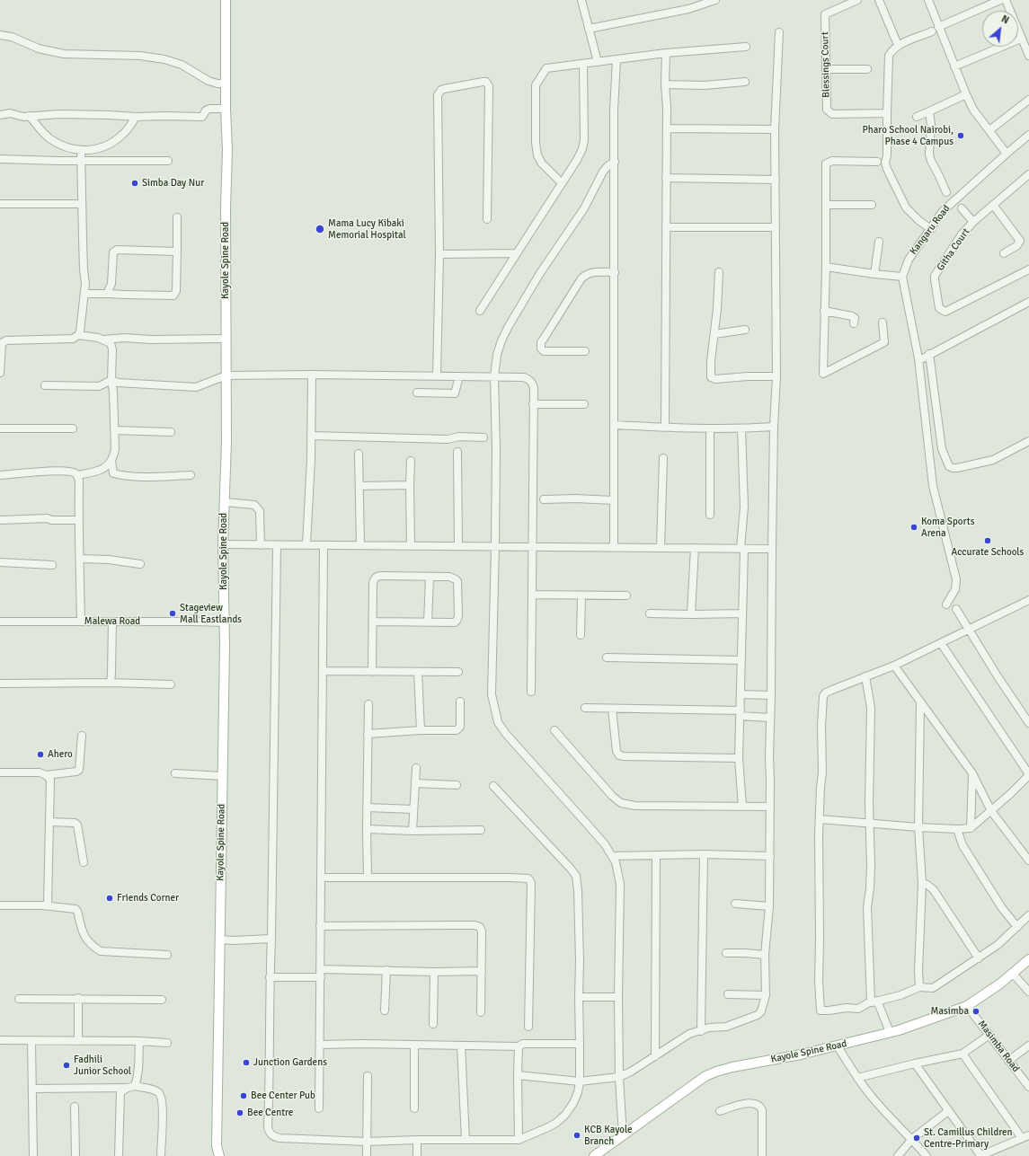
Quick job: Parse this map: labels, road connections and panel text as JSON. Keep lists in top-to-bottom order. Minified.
{"streets":{"main road":["Kayole Spine Road"],"street":["Blessings Court","Kangaru Road","Githa Court","Malewa Road","Masimba Road"]},"crossings":[["Kayole Spine Road","Malewa Road"],["Kayole Spine Road","Masimba Road"]],"places":["Pharo School Nairobi, Phase 4 Campus","Simba Day Nur","Mama Lucy Kibaki Memorial Hospital","Koma Sports Arena","Accurate Schools","Stageview Mall Eastlands","Ahero","Friends Corner","Masimba","Junction Gardens","Fadhili Junior School","Bee Center Pub","Bee Centre","KCB Kayole Branch","St. Camillus Children Centre-Primary"],"north":"top right"}
